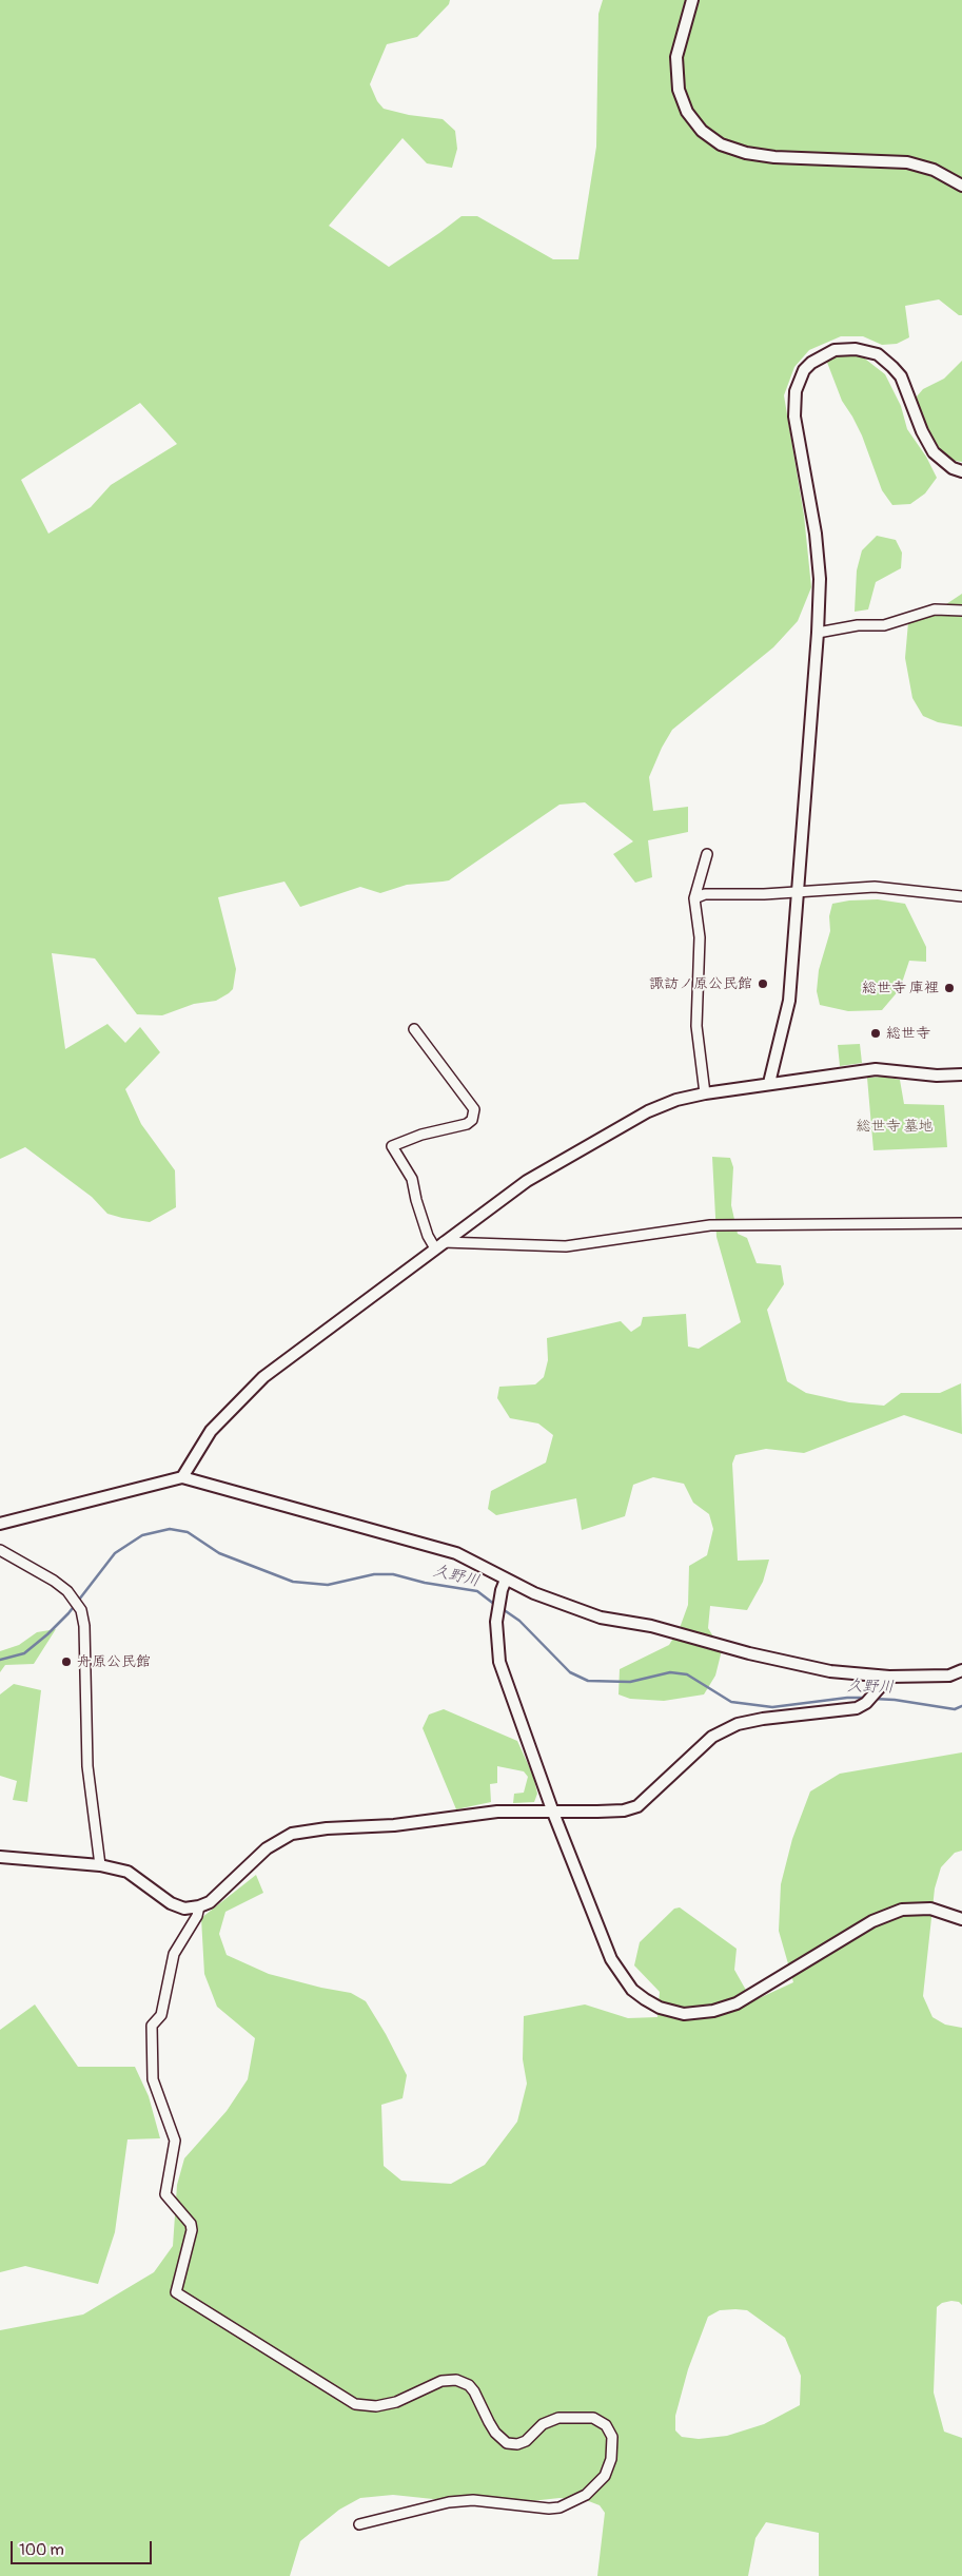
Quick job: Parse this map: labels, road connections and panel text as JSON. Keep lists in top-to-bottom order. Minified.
{"water":["久野川"],"parks":["総世寺 墓地"],"places":["諏訪ノ原公民館","総世寺 庫裡","総世寺","舟原公民館"],"scale_bar":"100 m"}
